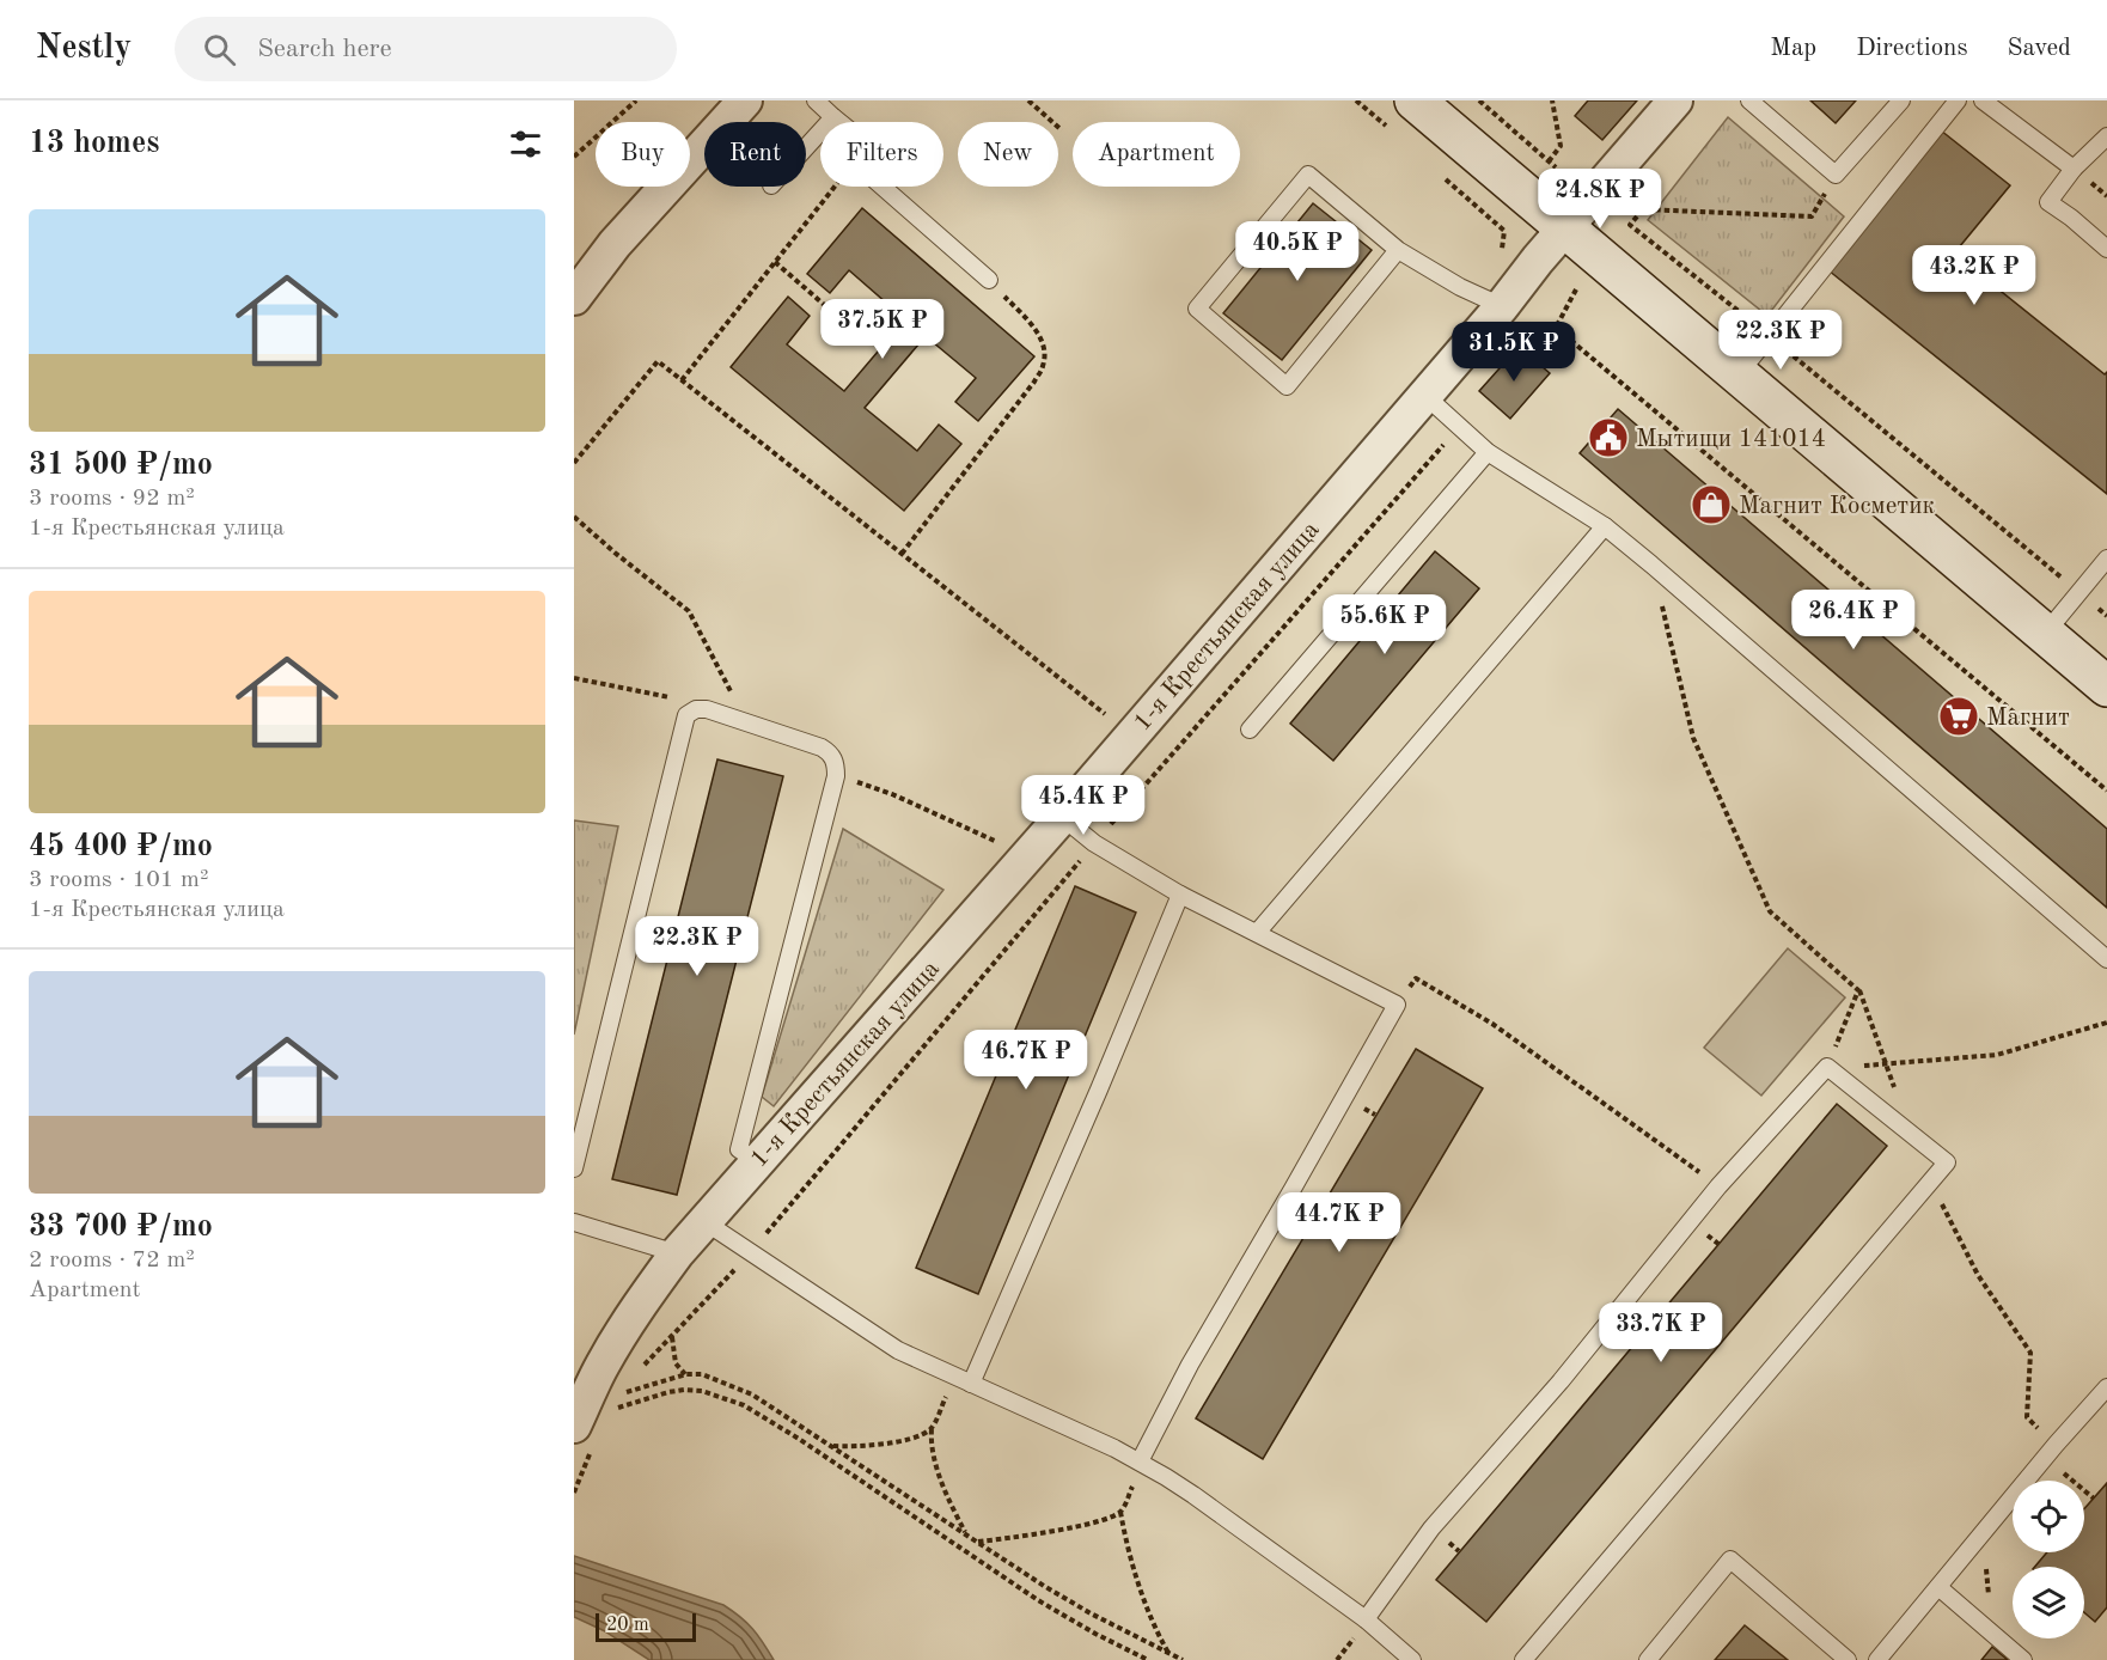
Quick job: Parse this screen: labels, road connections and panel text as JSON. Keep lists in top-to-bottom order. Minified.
{"streets":{"street":["1-я Крестьянская улица"]},"places":{"public building":["Мытищи 141014"],"shop":["Магнит Косметик"],"supermarket":["Магнит"]},"scale_bar":"20 m","page":{"header":"Nestly","search":"Search here","nav":["Map","Directions","Saved"],"heading":"13 homes","chip":["Buy","Rent","Filters","New","Apartment"],"price":["24.8K ₽","40.5K ₽","43.2K ₽","37.5K ₽","22.3K ₽","31.5K ₽","26.4K ₽","55.6K ₽","45.4K ₽","22.3K ₽","46.7K ₽","44.7K ₽","33.7K ₽"],"list":[{"name":"31 500 ₽/mo","note":"3 rooms · 92 m² · 1-я Крестьянская улица"},{"name":"45 400 ₽/mo","note":"3 rooms · 101 m² · 1-я Крестьянская улица"},{"name":"33 700 ₽/mo","note":"2 rooms · 72 m² · Apartment"}],"scale":"20 m"}}
